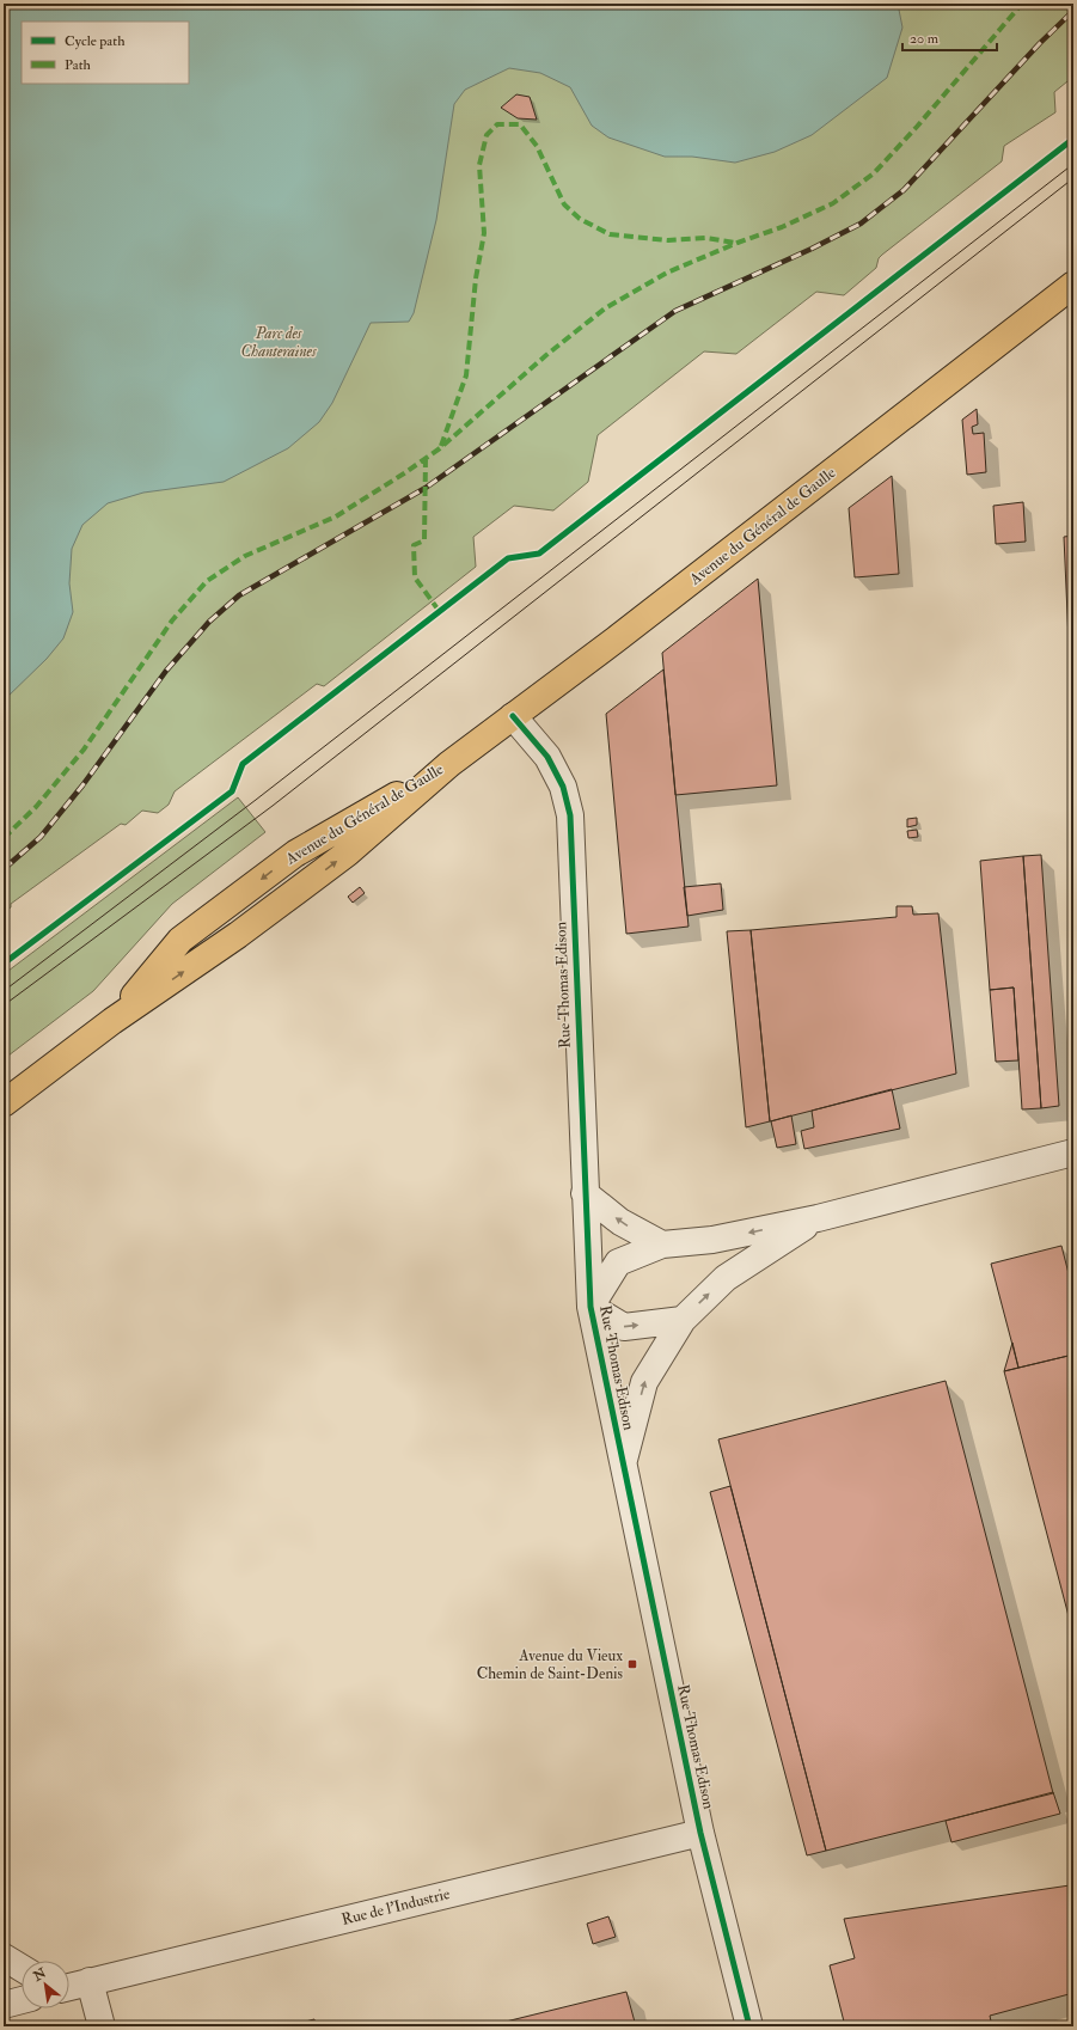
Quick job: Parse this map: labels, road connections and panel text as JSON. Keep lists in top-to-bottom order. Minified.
{"streets":{"main road":["Avenue du Général de Gaulle"],"street":["Rue Thomas Edison","Rue de l'Industrie"]},"crossings":[["Avenue du Général de Gaulle","Rue Thomas Edison"],["Rue Thomas Edison","Rue de l'Industrie"]],"parks":["Parc des Chanteraines"],"places":{"transit":["Avenue du Vieux Chemin de Saint-Denis"]},"legend":["Cycle path","Path"],"scale_bar":"20 m","north":"top left"}
